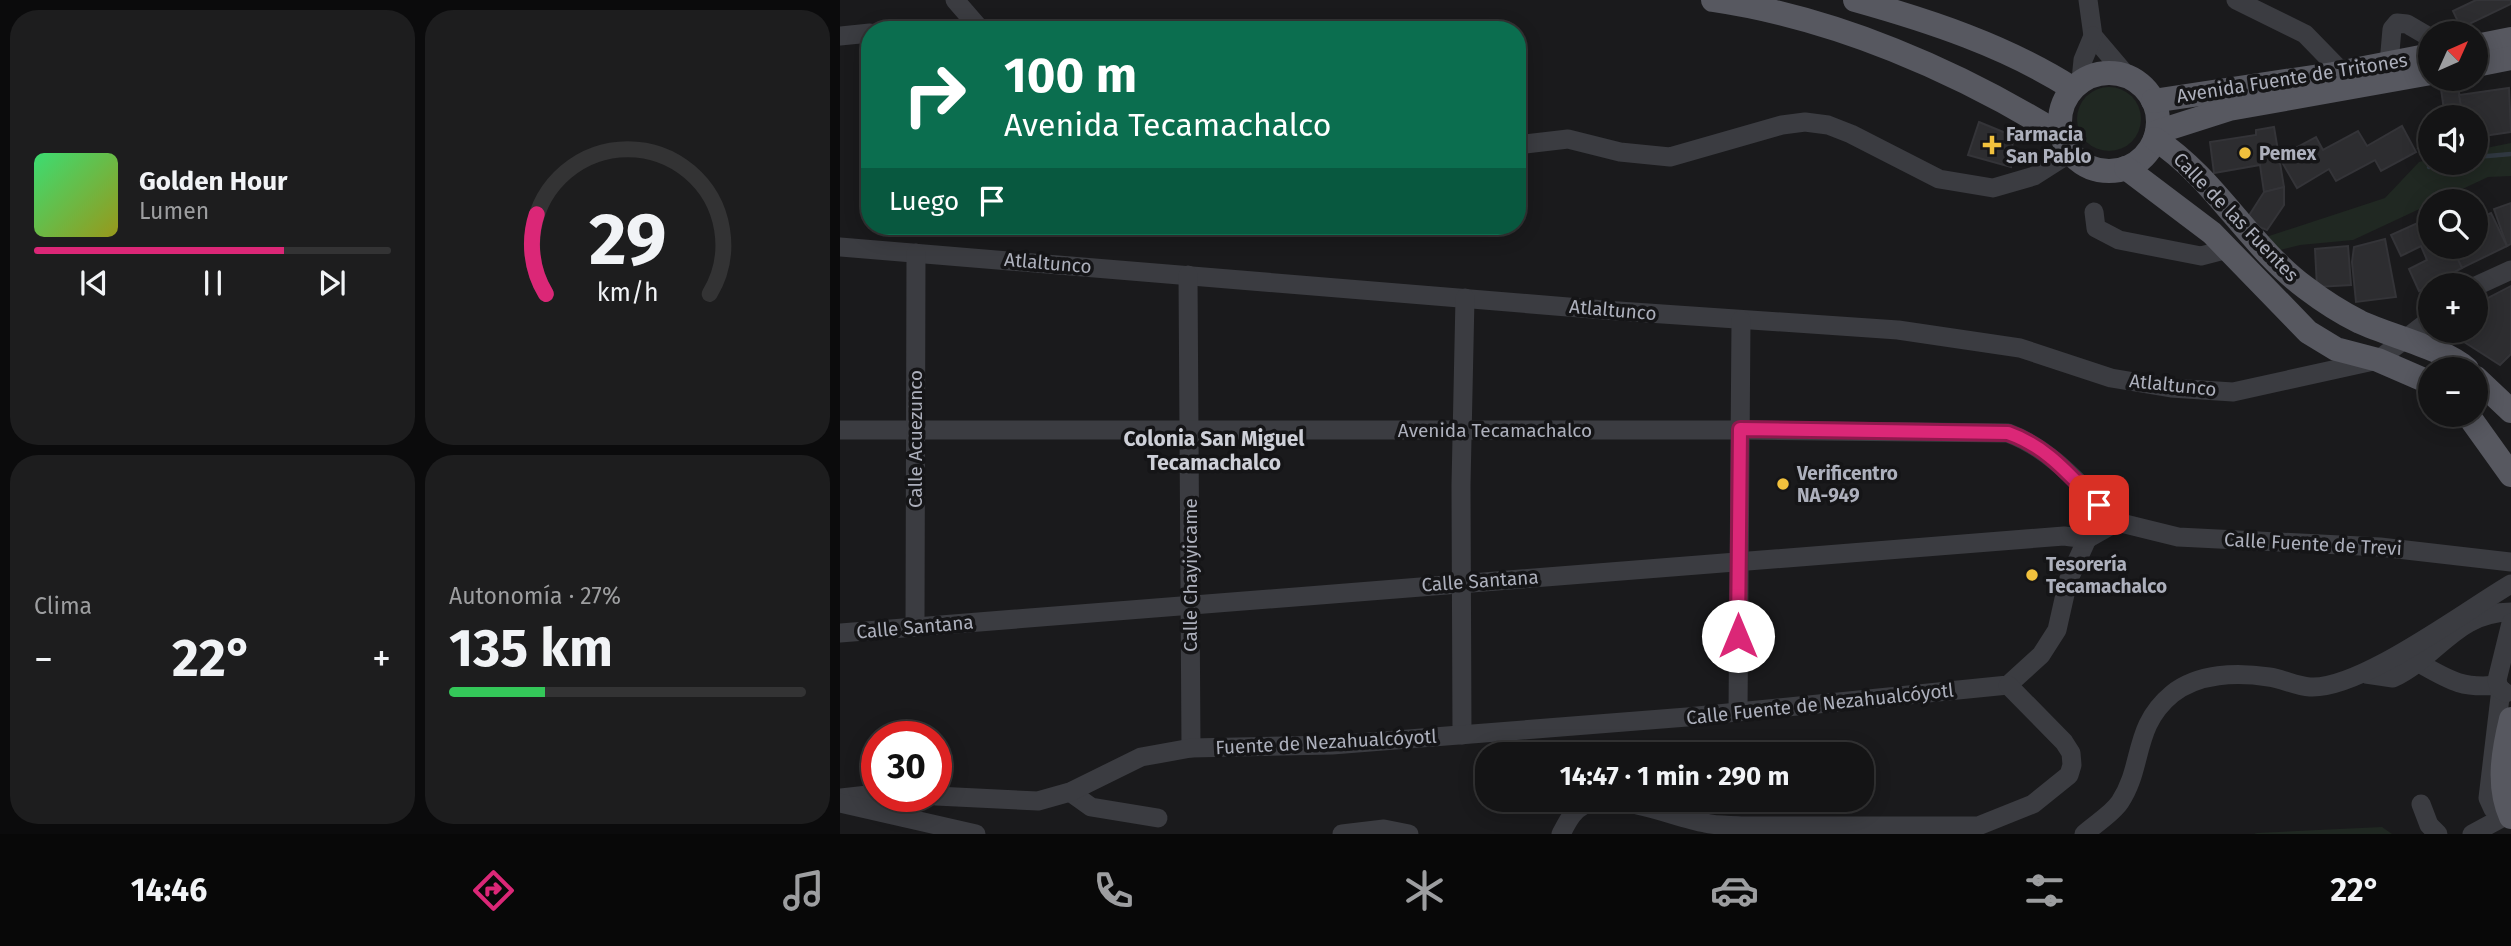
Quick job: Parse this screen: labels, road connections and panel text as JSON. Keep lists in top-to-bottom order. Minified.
{"streets":{"main road":["Avenida Fuente de Tritones","Calle de las Fuentes"],"street":["Atlaltunco","Avenida Tecamachalco","Calle Acuezunco","Calle Fuente de Trevi","Calle Chayiyicame","Calle Santana","Calle Fuente de Nezahualcóyotl","Fuente de Nezahualcóyotl"]},"crossings":[["Avenida Fuente de Tritones","Calle de las Fuentes"],["Calle de las Fuentes","Atlaltunco"],["Atlaltunco","Calle Acuezunco"],["Atlaltunco","Calle Chayiyicame"],["Avenida Tecamachalco","Calle Acuezunco"],["Avenida Tecamachalco","Calle Fuente de Trevi"],["Avenida Tecamachalco","Calle Chayiyicame"],["Calle Acuezunco","Calle Santana"],["Calle Chayiyicame","Calle Santana"],["Calle Chayiyicame","Fuente de Nezahualcóyotl"],["Calle Fuente de Nezahualcóyotl","Fuente de Nezahualcóyotl"]],"districts":["Colonia San Miguel Tecamachalco"],"places":{"health":["Farmacia San Pablo"],"other":["Pemex","Verificentro NA-949","Tesorería Tecamachalco"]},"north":"top right","page":{"map_buttons":["+","−"],"turn":["100 m","Avenida Tecamachalco"],"song":["Golden Hour","Lumen"],"then":"Luego","tile":["Clima",["Autonomía · 27%","135 km"]],"heat":["−","22°","+"],"limit":"30","trip":"14:47 · 1 min · 290 m","tabs":["14:46","22°"],"gauge":["29","km/h"]}}
